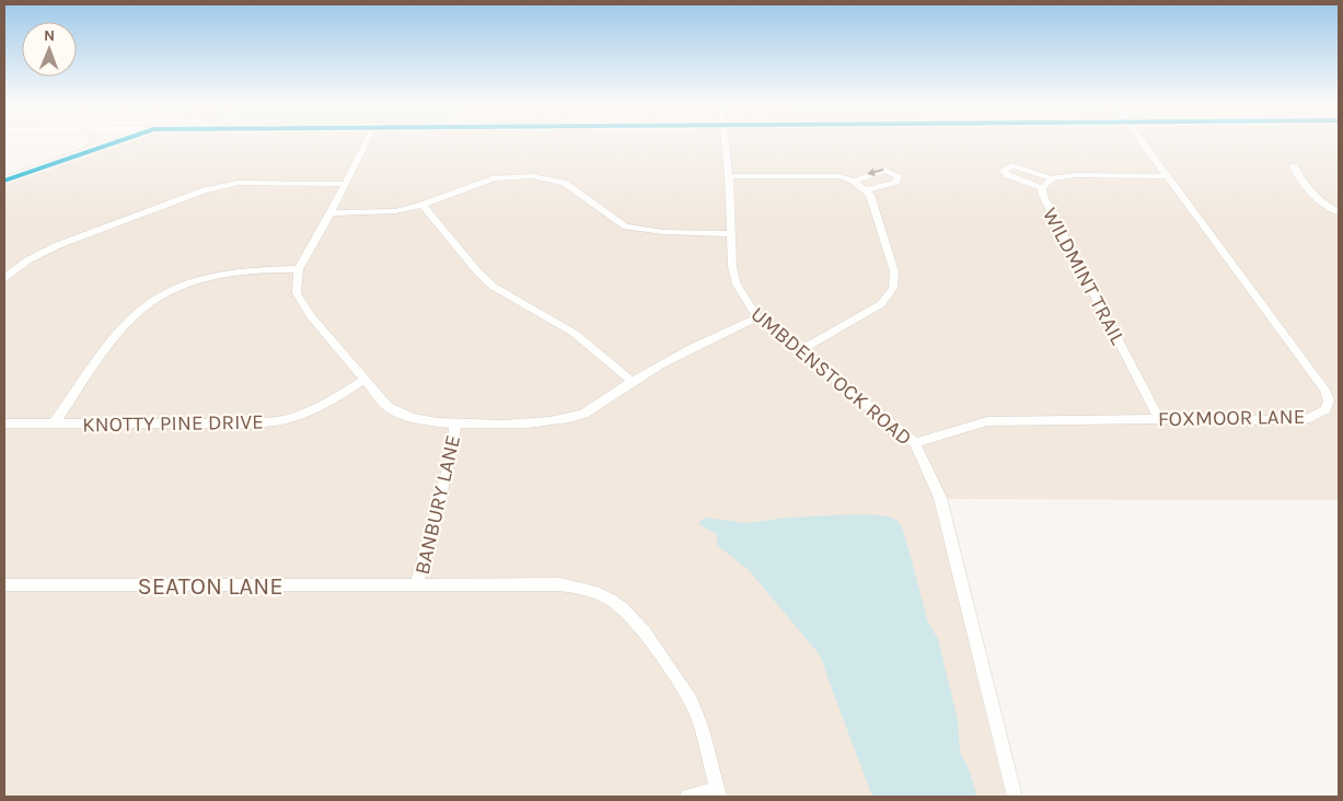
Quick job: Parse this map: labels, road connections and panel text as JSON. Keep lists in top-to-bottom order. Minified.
{"streets":{"street":["WILDMINT TRAIL","UMBDENSTOCK ROAD","FOXMOOR LANE","KNOTTY PINE DRIVE","BANBURY LANE","SEATON LANE"]},"crossings":[["WILDMINT TRAIL","FOXMOOR LANE"],["UMBDENSTOCK ROAD","FOXMOOR LANE"],["BANBURY LANE","SEATON LANE"]],"north":"top"}
